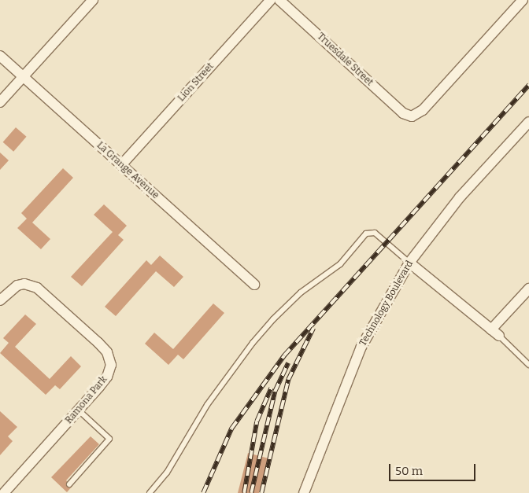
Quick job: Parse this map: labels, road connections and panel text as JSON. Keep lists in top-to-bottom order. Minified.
{"streets":{"street":["Truesdale Street","Lion Street","La Grange Avenue","Technology Boulevard","Ramona Park"]},"crossings":[["Lion Street","La Grange Avenue"]],"scale_bar":"50 m"}
